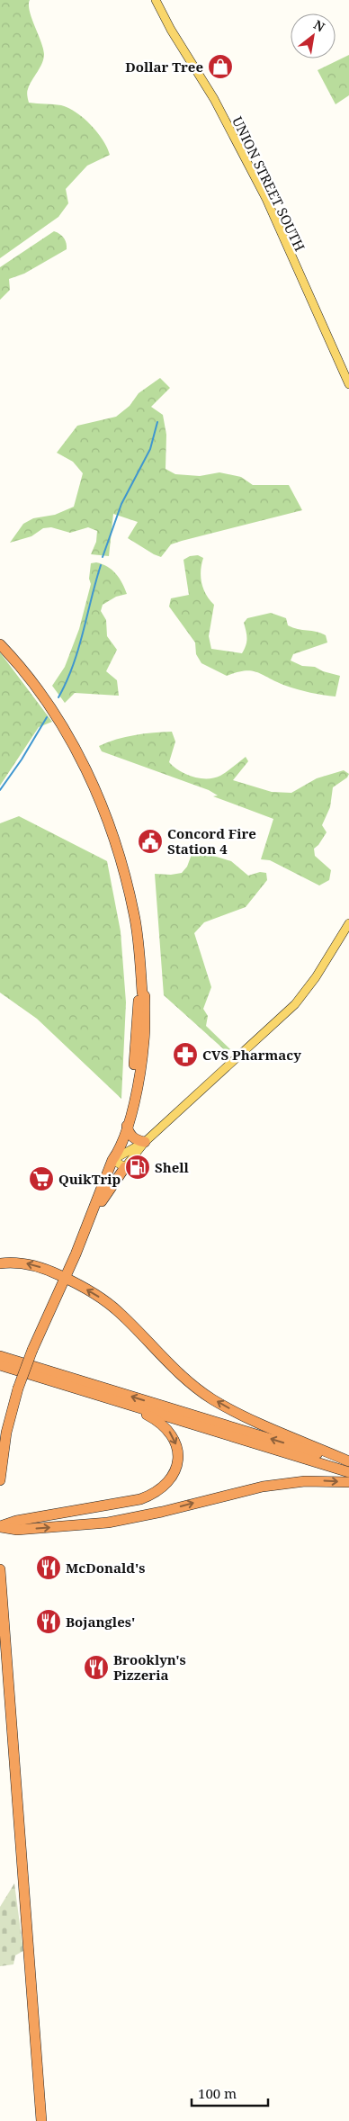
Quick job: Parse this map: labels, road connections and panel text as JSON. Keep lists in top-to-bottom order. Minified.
{"streets":{"main road":["UNION STREET SOUTH"]},"places":{"shop":["Dollar Tree"],"public building":["Concord Fire Station 4"],"pharmacy":["CVS Pharmacy"],"fuel station":["Shell"],"supermarket":["QuikTrip"],"restaurant":["McDonald's","Bojangles'","Brooklyn's Pizzeria"]},"scale_bar":"100 m","north":"top right"}
